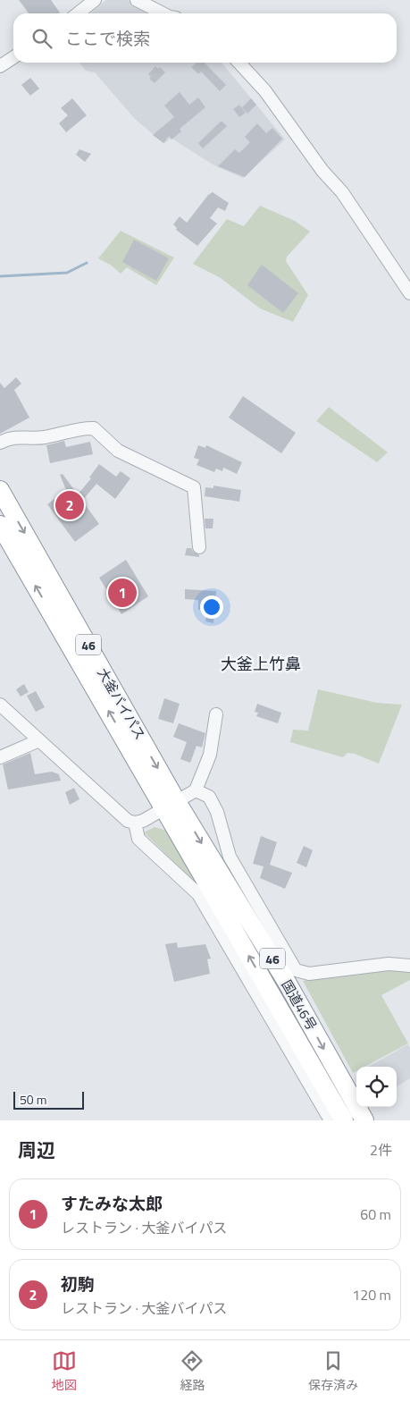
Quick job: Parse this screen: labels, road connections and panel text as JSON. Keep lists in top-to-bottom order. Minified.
{"streets":{"highway":["46","大釜バイパス","国道46号"]},"crossings":[["大釜バイパス","国道46号"]],"districts":["大釜上竹鼻"],"scale_bar":"50 m","page":{"search":"ここで検索","pins":["2","1"],"scale":"50 m","heading":["周辺","2件"],"list":[{"mark":"1","name":"すたみな太郎","note":"レストラン · 大釜バイパス","value":"60 m"},{"mark":"2","name":"初駒","note":"レストラン · 大釜バイパス","value":"120 m"}],"nav":["地図","経路","保存済み"]}}
